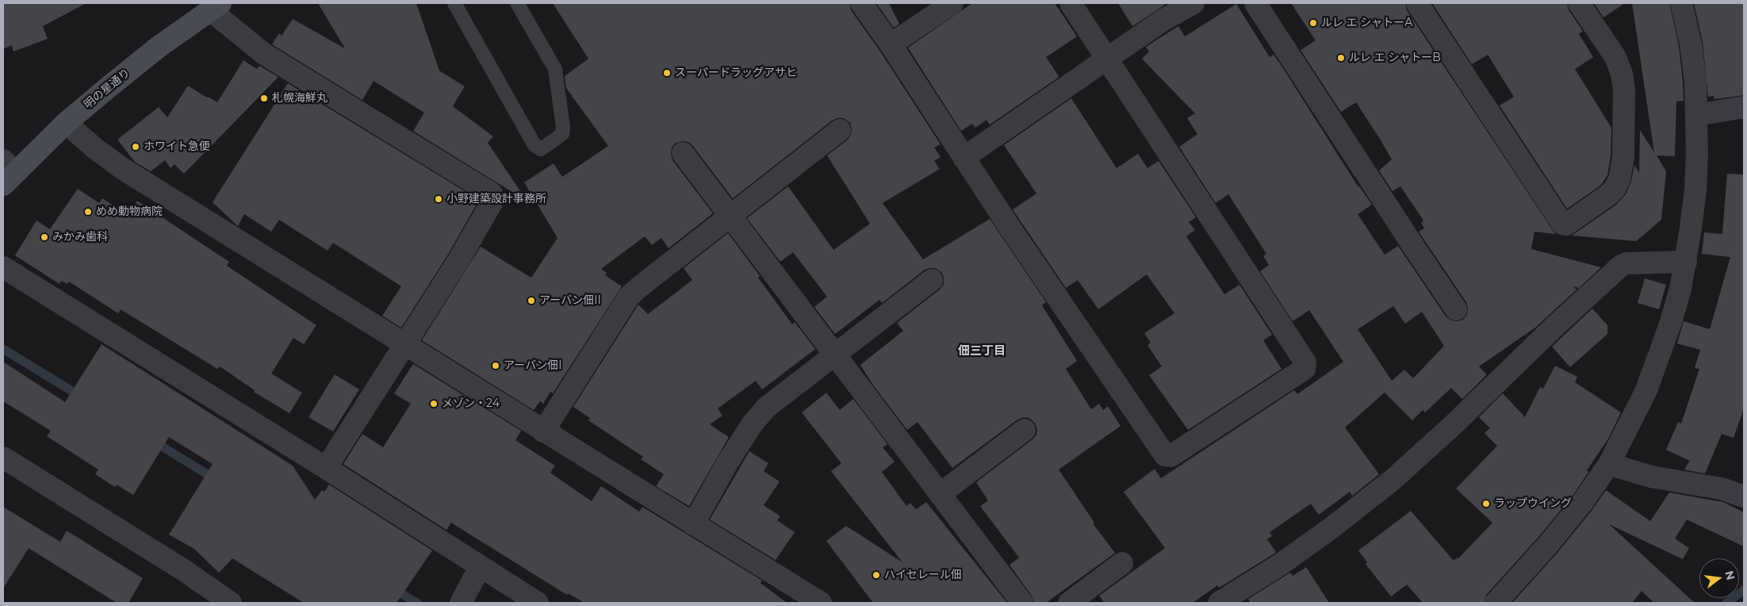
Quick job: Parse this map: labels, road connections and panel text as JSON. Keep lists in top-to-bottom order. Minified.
{"streets":{"street":["明の星通り"]},"districts":["佃三丁目"],"places":["ルレ エ シャトーA","ルレ エ シャトーB","スーパードラッグアサヒ","札幌海鮮丸","ホワイト急便","小野建築設計事務所","めめ動物病院","みかみ歯科","アーバン佃II","アーバン佃I","メゾン・24","ラップウイング","ハイセレール佃"],"north":"right"}
